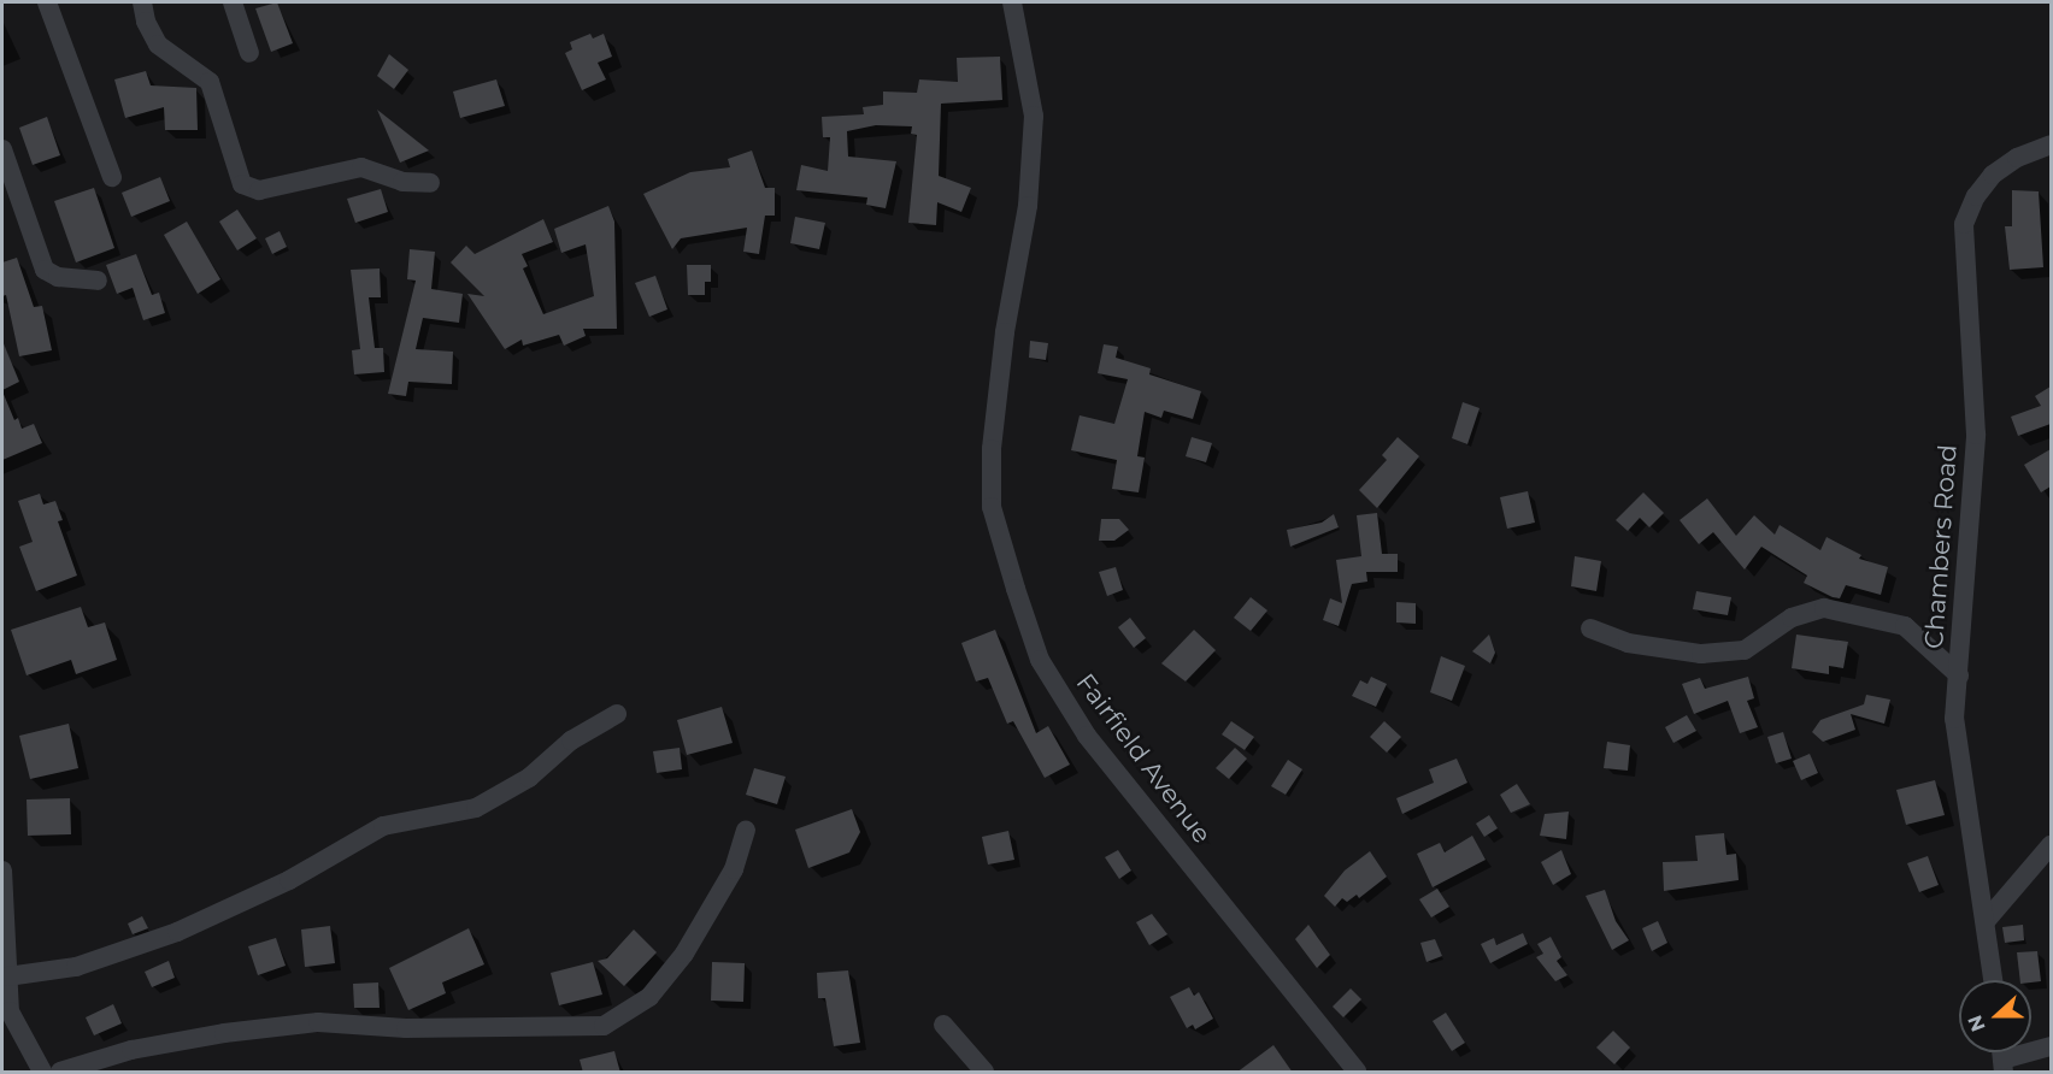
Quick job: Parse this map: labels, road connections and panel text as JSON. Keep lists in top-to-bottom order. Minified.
{"streets":{"street":["Chambers Road","Fairfield Avenue"]},"north":"left"}
